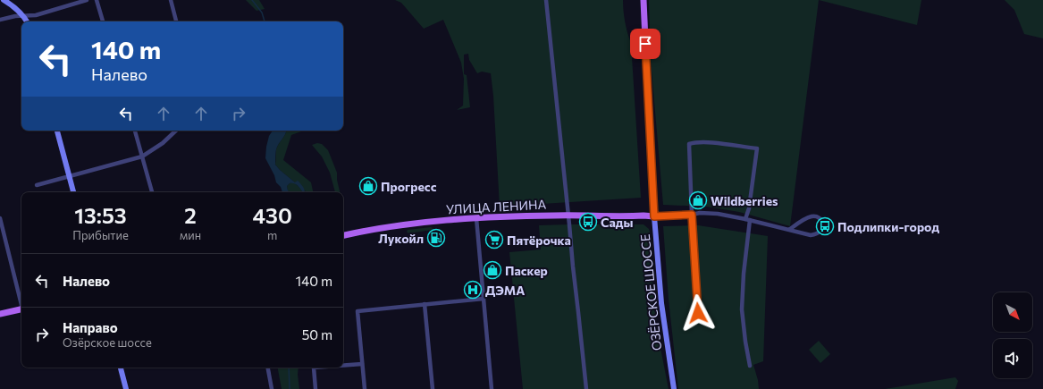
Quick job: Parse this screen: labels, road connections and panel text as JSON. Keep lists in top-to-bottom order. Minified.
{"streets":{"main road":["УЛИЦА ЛЕНИНА","ОЗЁРСКОЕ ШОССЕ"]},"crossings":[["УЛИЦА ЛЕНИНА","ОЗЁРСКОЕ ШОССЕ"]],"places":{"shop":["Прогресс","Wildberries","Паскер"],"bus stop":["Сады","Подлипки-город"],"fuel station":["Лукойл"],"supermarket":["Пятёрочка"],"hospital":["ДЭМА"]},"north":"bottom right","page":{"turn":["140 m","Налево"],"eta":["13:53","Прибытие","2","мин","430","m"],"list":[{"name":"Налево","value":"140 m"},{"name":"Направо","note":"Озёрское шоссе","value":"50 m"}]}}
